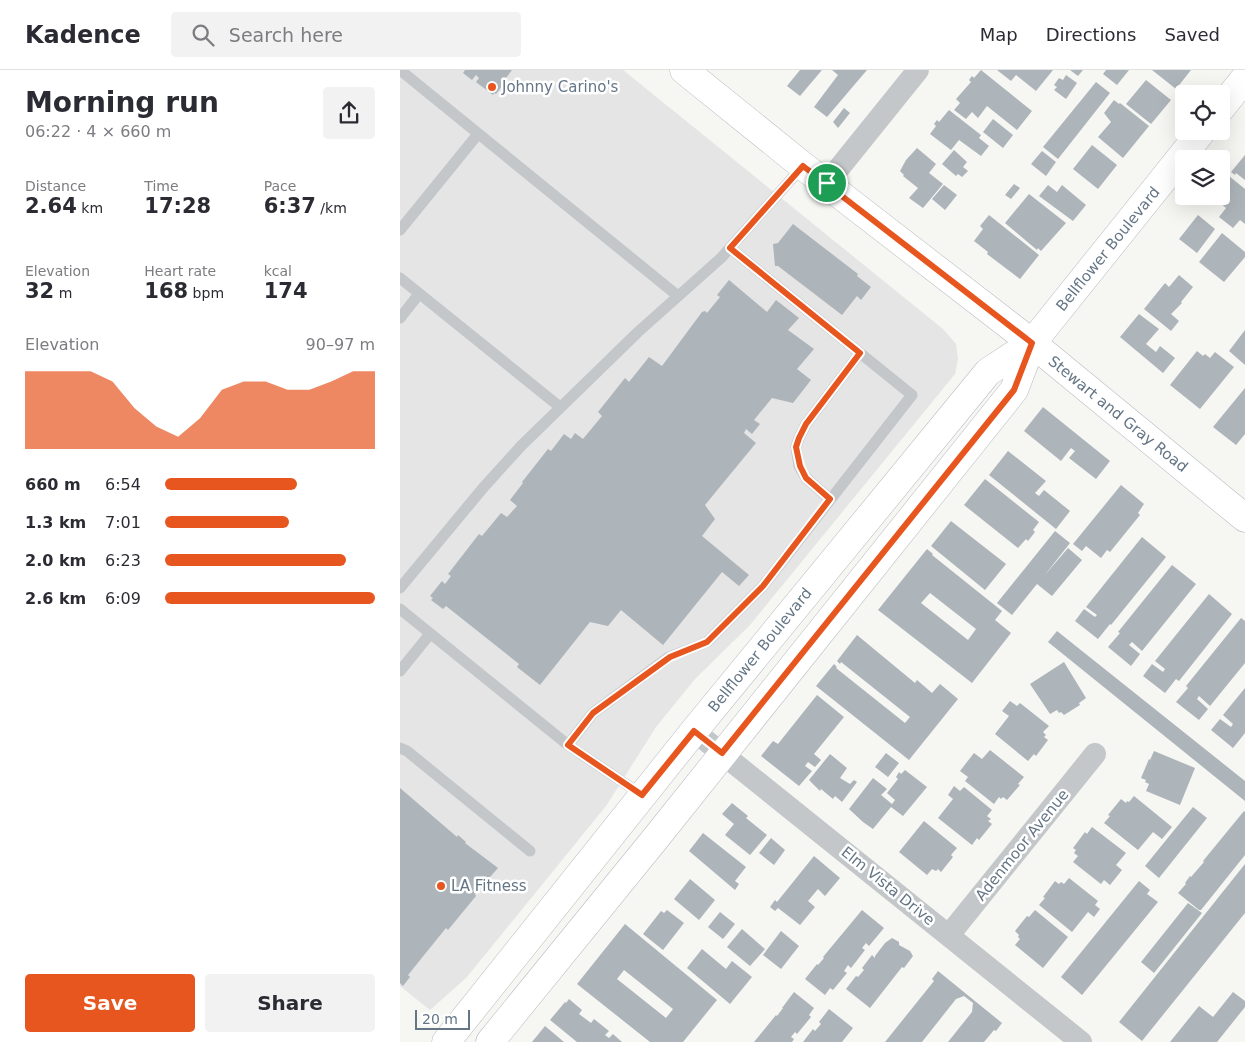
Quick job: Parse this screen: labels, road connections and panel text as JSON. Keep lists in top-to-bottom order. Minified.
{"streets":{"main road":["Bellflower Boulevard","Stewart and Gray Road"],"street":["Adenmoor Avenue","Elm Vista Drive"]},"crossings":[["Bellflower Boulevard","Stewart and Gray Road"],["Bellflower Boulevard","Elm Vista Drive"],["Adenmoor Avenue","Elm Vista Drive"]],"places":["Johnny Carino's","LA Fitness"],"scale_bar":"20 m","page":{"header":"Kadence","search":"Search here","nav":["Map","Directions","Saved"],"heading":["Morning run","06:22 · 4 × 660 m"],"stats":[["Distance","2.64 km"],["Time","17:28"],["Pace","6:37 /km"],["Elevation","32 m"],["Heart rate","168 bpm"],["kcal","174"]],"chart":["Elevation","90–97 m"],"list":[{"name":"660 m","note":"6:54"},{"name":"1.3 km","note":"7:01"},{"name":"2.0 km","note":"6:23"},{"name":"2.6 km","note":"6:09"}],"buttons":["Save","Share"],"scale":"20 m"}}
